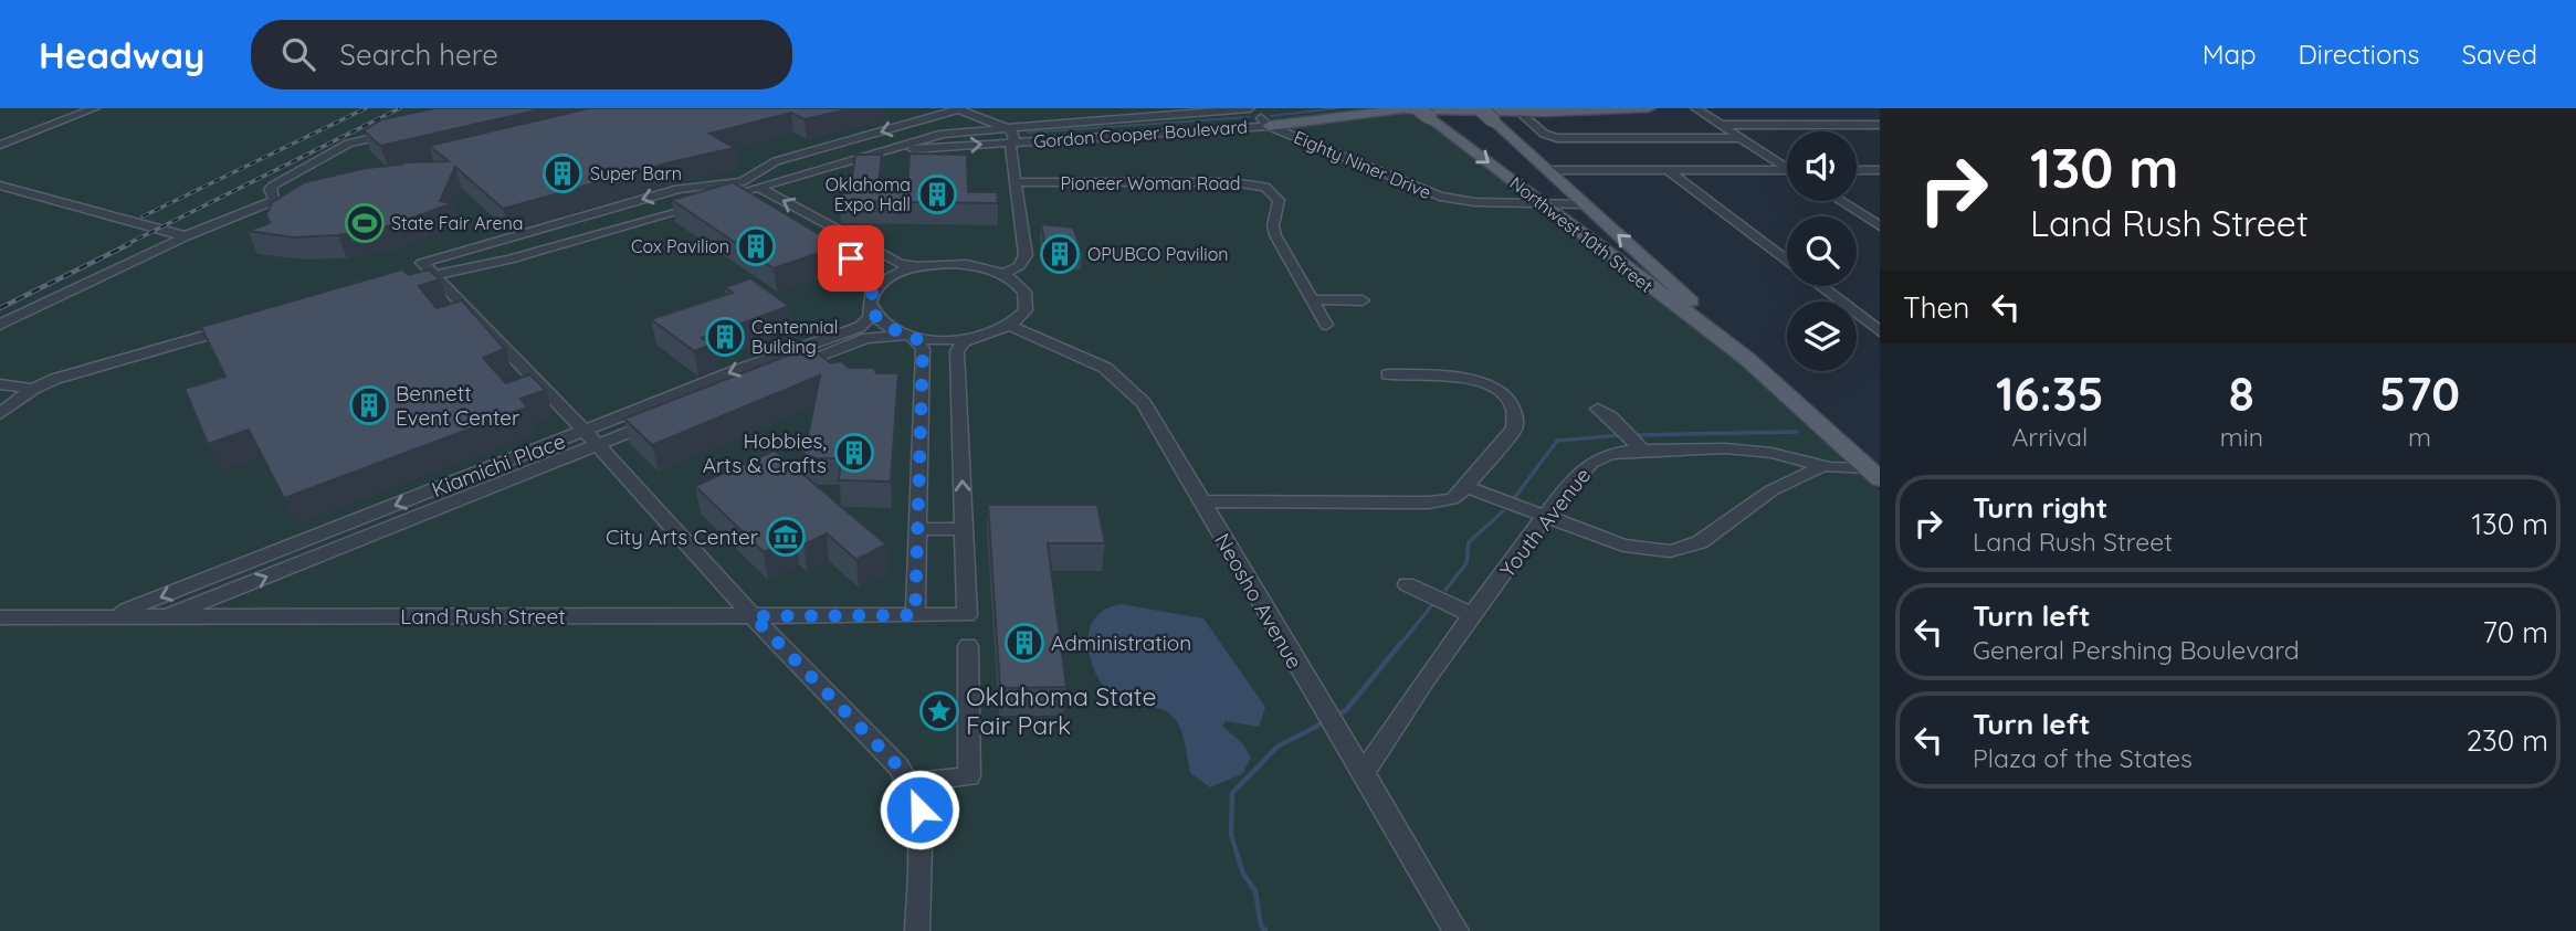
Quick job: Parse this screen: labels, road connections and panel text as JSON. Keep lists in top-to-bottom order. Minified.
{"streets":{"main road":["Gordon Cooper Boulevard","Northwest 10th Street"],"street":["Eighty Niner Drive","Pioneer Woman Road","Kiamichi Place","Youth Avenue","Neosho Avenue","Land Rush Street"]},"crossings":[["Gordon Cooper Boulevard","Eighty Niner Drive"],["Gordon Cooper Boulevard","Northwest 10th Street"],["Eighty Niner Drive","Northwest 10th Street"],["Northwest 10th Street","Youth Avenue"],["Kiamichi Place","Land Rush Street"],["Youth Avenue","Neosho Avenue"]],"places":{"building":["Super Barn","Oklahoma Expo Hall","Cox Pavilion","OPUBCO Pavilion","Centennial Building","Bennett Event Center","Hobbies, Arts & Crafts","Administration"],"sports":["State Fair Arena"],"museum":["City Arts Center"],"place":["Oklahoma State Fair Park"]},"page":{"header":"Headway","search":"Search here","nav":["Map","Directions","Saved"],"turn":["130 m","Land Rush Street"],"then":"Then","eta":["16:35","Arrival","8","min","570","m"],"list":[{"name":"Turn right","note":"Land Rush Street","value":"130 m"},{"name":"Turn left","note":"General Pershing Boulevard","value":"70 m"},{"name":"Turn left","note":"Plaza of the States","value":"230 m"}]}}
